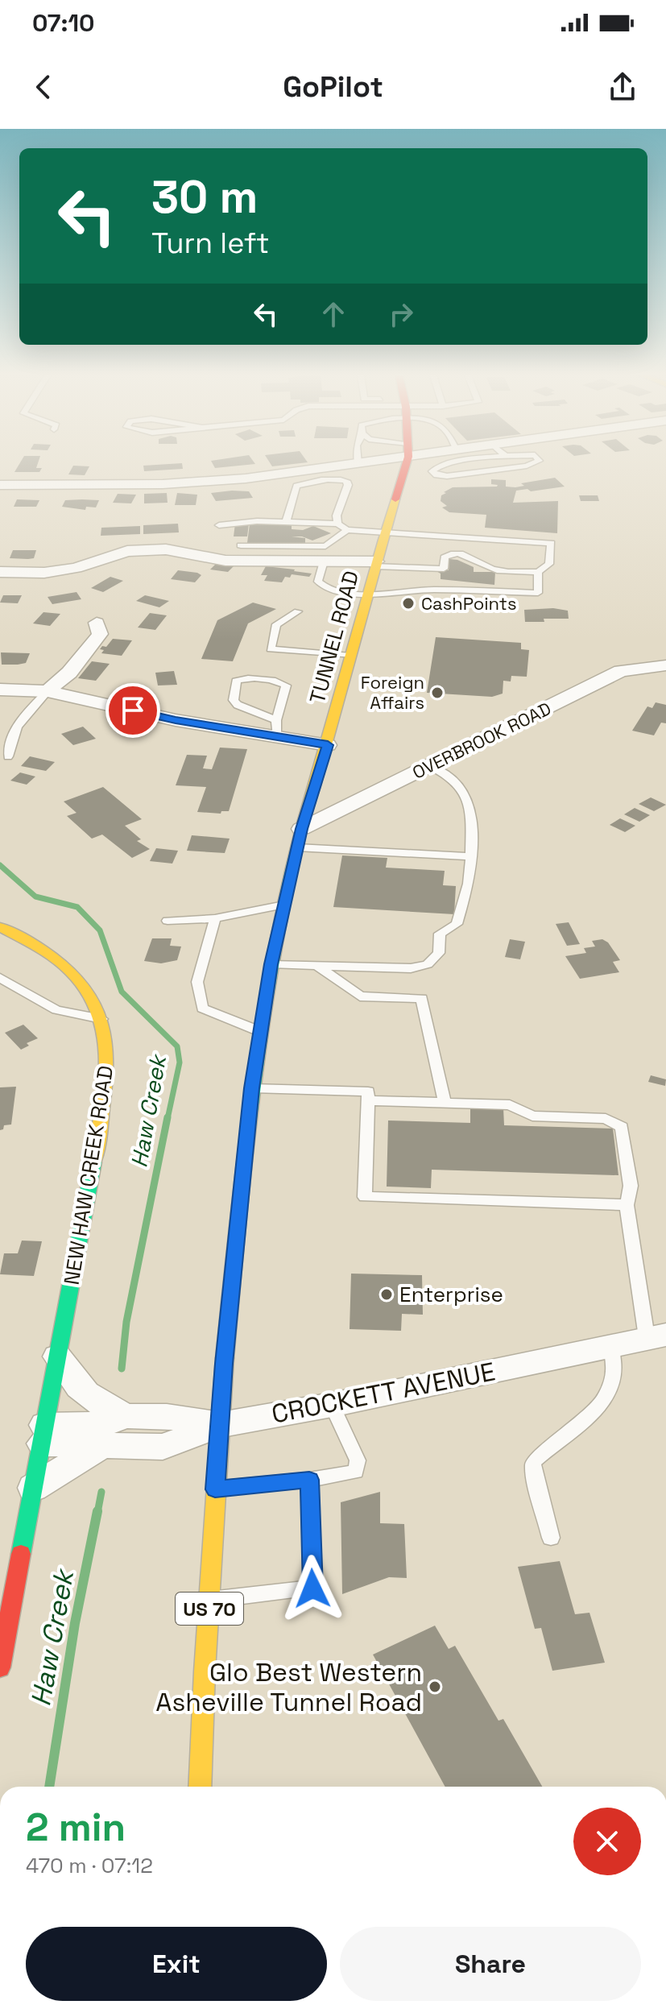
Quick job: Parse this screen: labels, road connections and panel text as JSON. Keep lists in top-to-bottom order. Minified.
{"streets":{"main road":["TUNNEL ROAD","NEW HAW CREEK ROAD","US 70"],"street":["OVERBROOK ROAD","CROCKETT AVENUE"]},"crossings":[["TUNNEL ROAD","OVERBROOK ROAD"],["TUNNEL ROAD","CROCKETT AVENUE"],["NEW HAW CREEK ROAD","CROCKETT AVENUE"]],"water":["Haw Creek"],"places":["CashPoints","Foreign Affairs","Enterprise","Glo Best Western Asheville Tunnel Road"],"page":{"status":"07:10","header":"GoPilot","turn":["30 m","Turn left"],"heading":["2 min","470 m · 07:12"],"buttons":["Exit","Share"]}}
